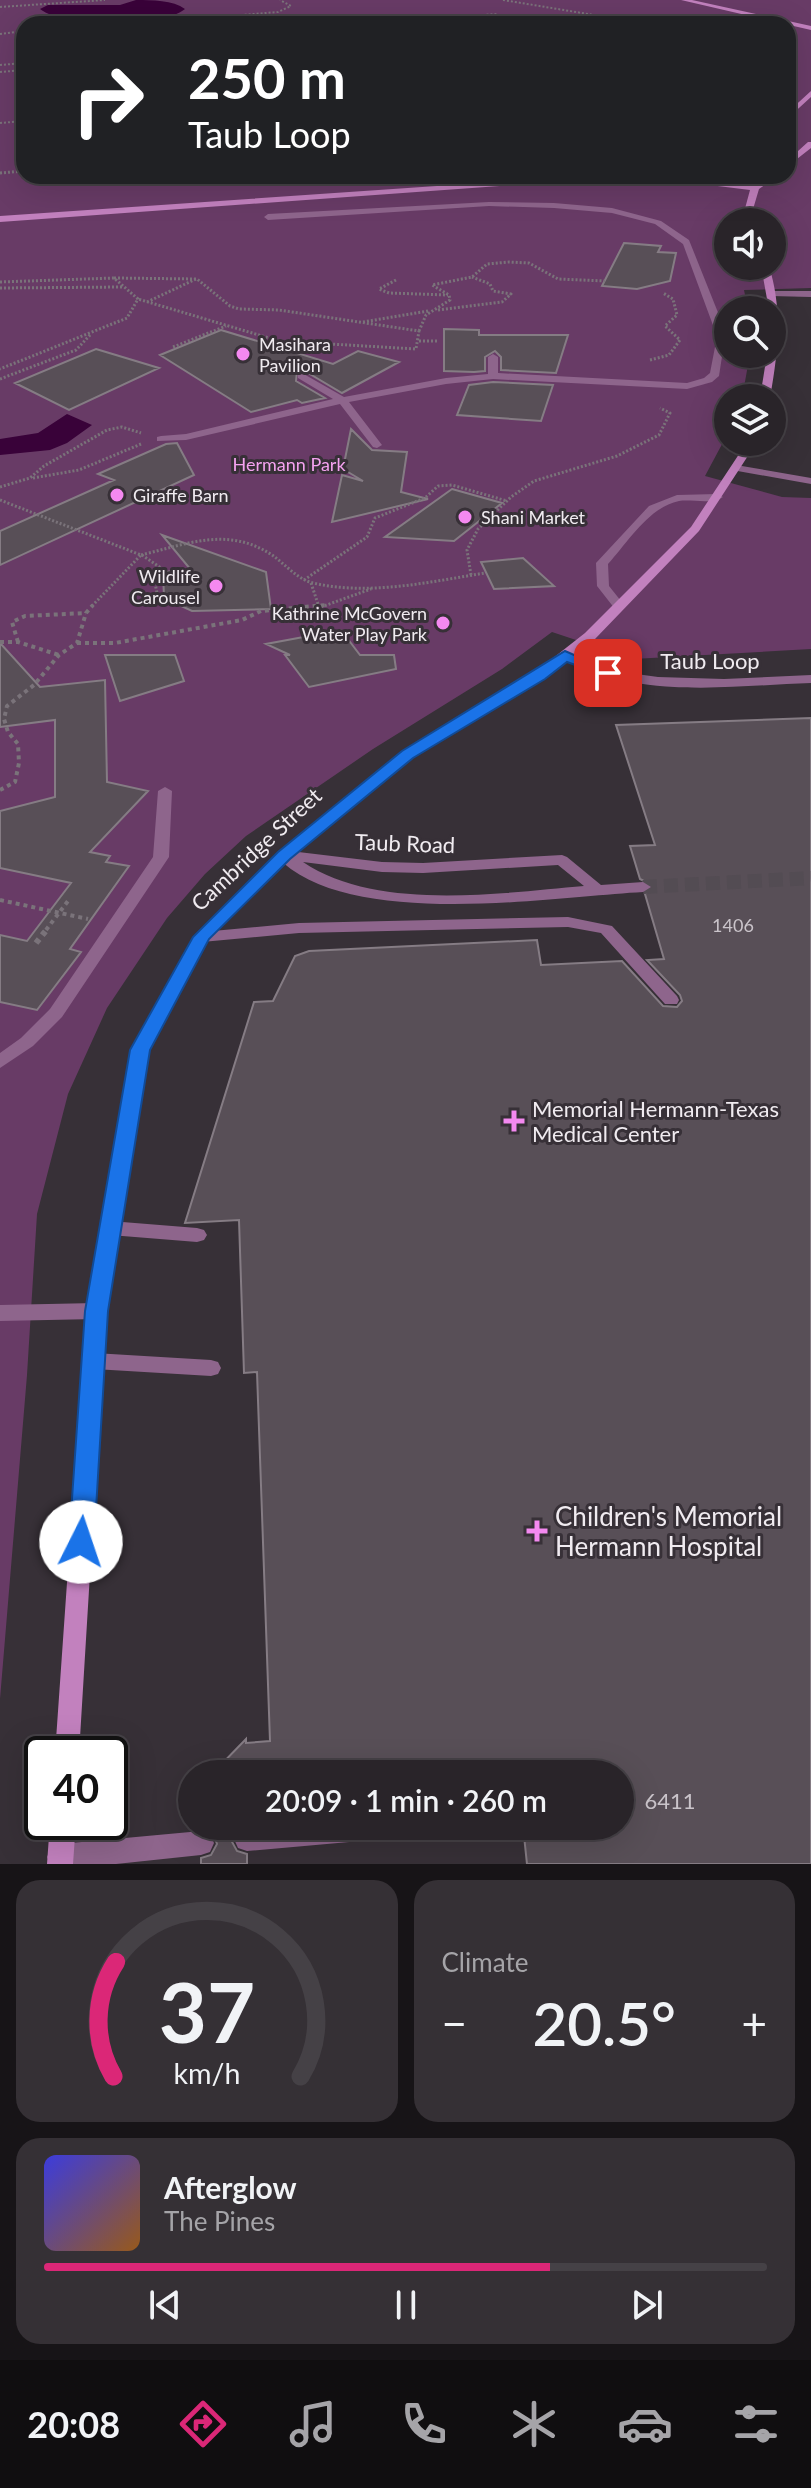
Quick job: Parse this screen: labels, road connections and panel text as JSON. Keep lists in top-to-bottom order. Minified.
{"streets":{"street":["Taub Loop","Taub Road","Cambridge Street"]},"crossings":[["Taub Loop","Cambridge Street"],["Taub Road","Cambridge Street"]],"parks":["Hermann Park"],"places":{"other":["Masihara Pavilion","Giraffe Barn","Shani Market","Wildlife Carousel","Kathrine McGovern Water Play Park"],"health":["Memorial Hermann-Texas Medical Center","Children's Memorial Hermann Hospital"]},"house_numbers":["1406","6411"],"page":{"turn":["250 m","Taub Loop"],"limit":"40","trip":"20:09 · 1 min · 260 m","tile":"Climate","heat":["−","20.5°","+"],"song":["Afterglow","The Pines"],"tabs":"20:08","gauge":["37","km/h"]}}
